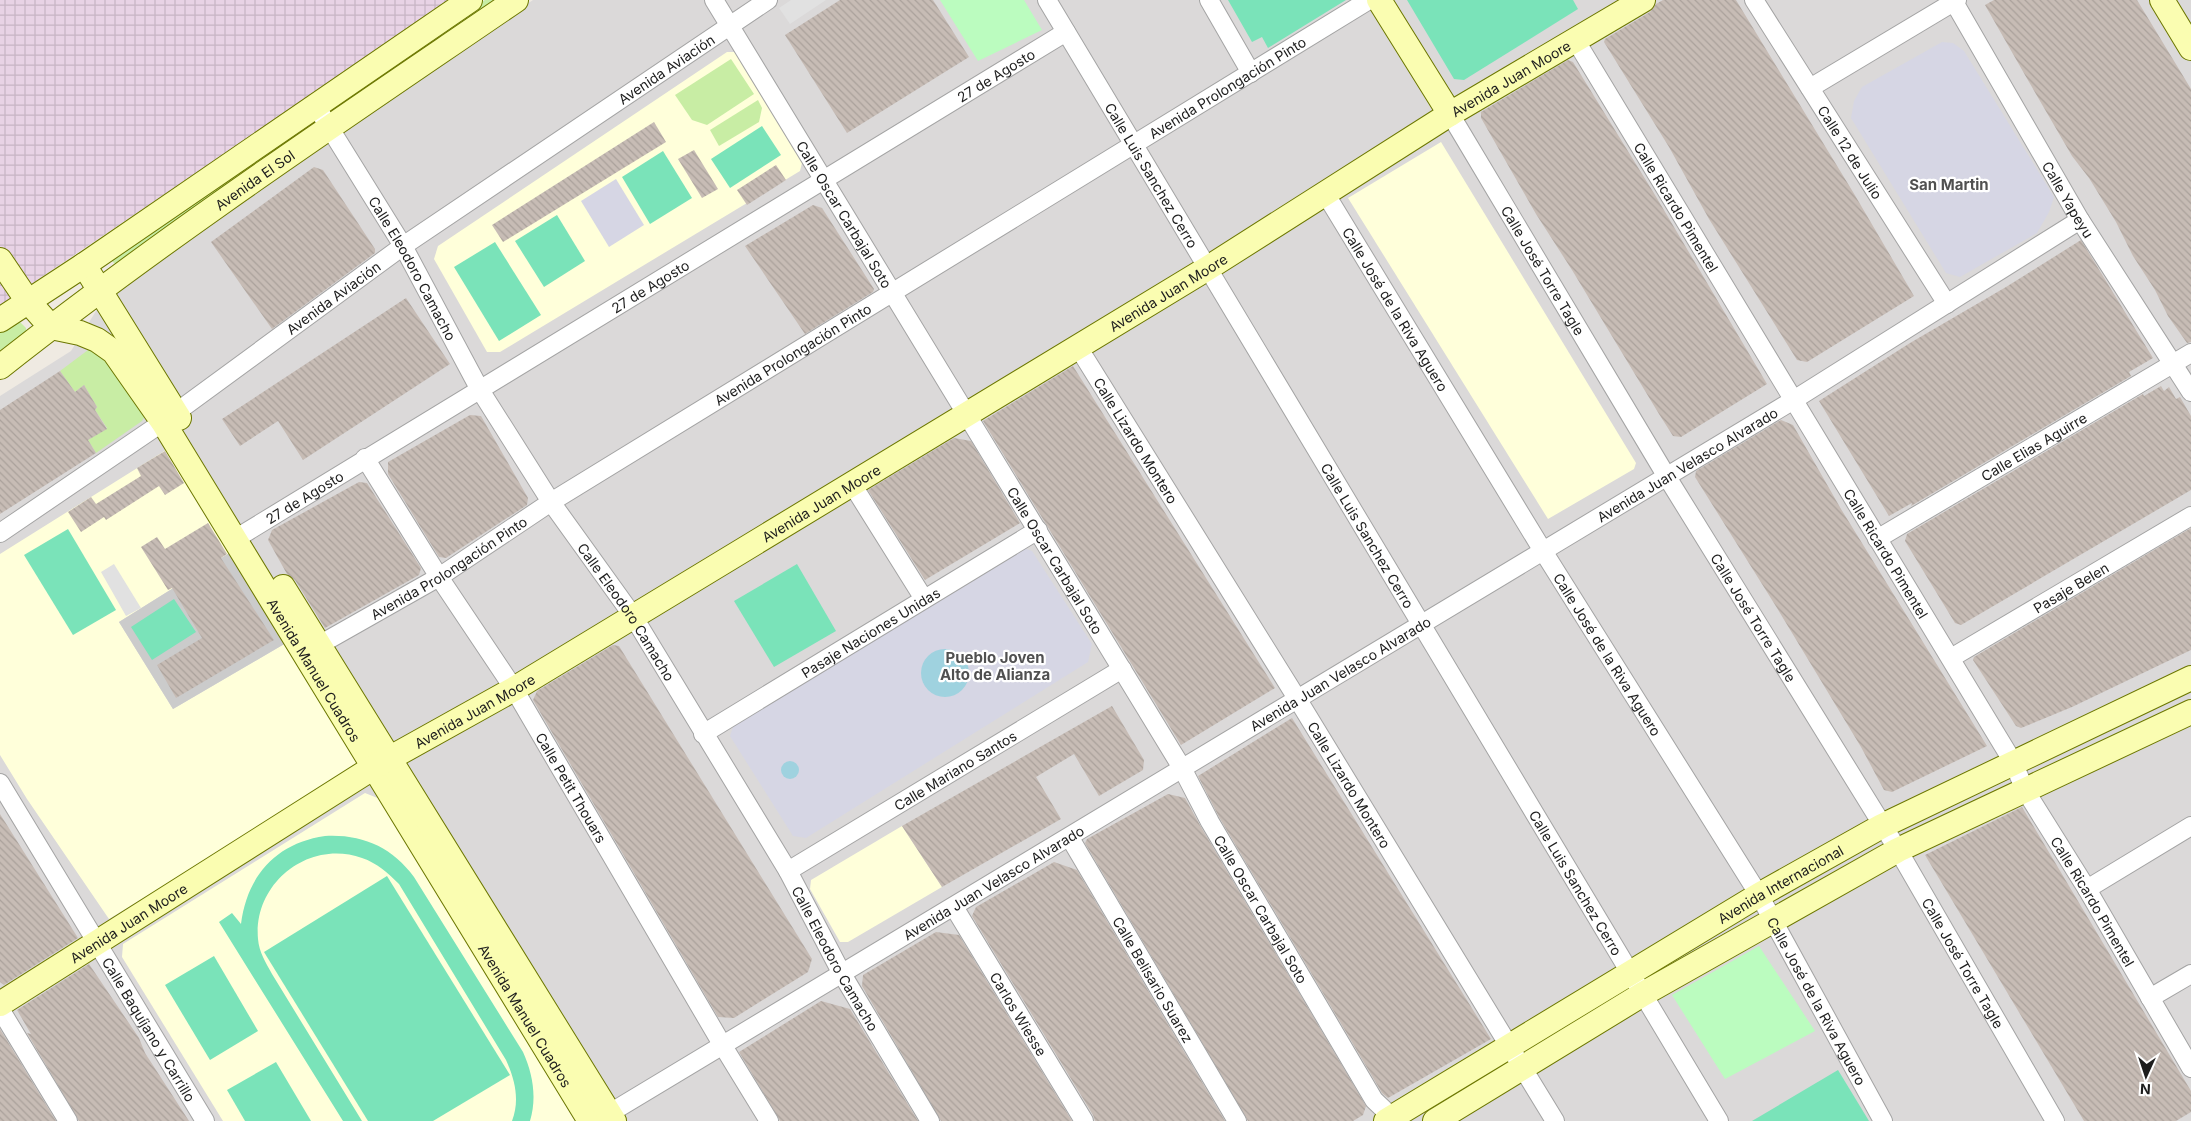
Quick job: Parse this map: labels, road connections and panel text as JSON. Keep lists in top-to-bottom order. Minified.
{"streets":{"street":["Avenida Aviación","27 de Agosto","Avenida Juan Moore","Avenida Prolongación Pinto","Calle 12 de Julio","Calle Luis Sanchez Cerro","Avenida El Sol","Calle Yapeyu","Calle Ricardo Pimentel","Calle Oscar Carbajal Soto","Calle Eleodoro Camacho","Calle José Torre Tagle","Calle José de la Riva Aguero","Calle Lizardo Montero","Calle Elias Aguirre","Avenida Juan Velasco Alvarado","Pasaje Belen","Pasaje Naciones Unidas","Avenida Manuel Cuadros","Calle Mariano Santos","Calle Petit Thouars","Avenida Internacional","Calle Belisario Suarez","Carlos Wiesse","Calle Baquíjano y Carrillo"]},"crossings":[["Avenida Aviación","Calle Oscar Carbajal Soto"],["Avenida Aviación","Calle Eleodoro Camacho"],["Avenida Aviación","Avenida Manuel Cuadros"],["27 de Agosto","Calle Luis Sanchez Cerro"],["27 de Agosto","Calle Oscar Carbajal Soto"],["27 de Agosto","Calle Eleodoro Camacho"],["27 de Agosto","Avenida Manuel Cuadros"],["27 de Agosto","Calle Petit Thouars"],["Avenida Juan Moore","Calle Luis Sanchez Cerro"],["Avenida Juan Moore","Calle Ricardo Pimentel"],["Avenida Juan Moore","Calle Oscar Carbajal Soto"],["Avenida Juan Moore","Calle Eleodoro Camacho"],["Avenida Juan Moore","Calle José Torre Tagle"],["Avenida Juan Moore","Calle José de la Riva Aguero"],["Avenida Juan Moore","Calle Lizardo Montero"],["Avenida Juan Moore","Avenida Manuel Cuadros"],["Avenida Juan Moore","Calle Petit Thouars"],["Avenida Juan Moore","Calle Baquíjano y Carrillo"],["Avenida Prolongación Pinto","Calle Luis Sanchez Cerro"],["Avenida Prolongación Pinto","Calle Oscar Carbajal Soto"],["Avenida Prolongación Pinto","Calle Eleodoro Camacho"],["Avenida Prolongación Pinto","Avenida Manuel Cuadros"],["Avenida Prolongación Pinto","Calle Petit Thouars"],["Calle 12 de Julio","Avenida Juan Velasco Alvarado"],["Calle Luis Sanchez Cerro","Avenida Juan Velasco Alvarado"],["Calle Luis Sanchez Cerro","Avenida Internacional"],["Avenida El Sol","Calle Eleodoro Camacho"],["Avenida El Sol","Avenida Manuel Cuadros"],["Calle Yapeyu","Calle Elias Aguirre"],["Calle Yapeyu","Avenida Juan Velasco Alvarado"],["Calle Ricardo Pimentel","Calle Elias Aguirre"],["Calle Ricardo Pimentel","Avenida Juan Velasco Alvarado"],["Calle Ricardo Pimentel","Pasaje Belen"],["Calle Ricardo Pimentel","Avenida Internacional"],["Calle Oscar Carbajal Soto","Avenida Juan Velasco Alvarado"],["Calle Oscar Carbajal Soto","Pasaje Naciones Unidas"],["Calle Oscar Carbajal Soto","Calle Mariano Santos"],["Calle Oscar Carbajal Soto","Avenida Internacional"],["Calle Eleodoro Camacho","Avenida Juan Velasco Alvarado"],["Calle Eleodoro Camacho","Pasaje Naciones Unidas"],["Calle Eleodoro Camacho","Calle Mariano Santos"],["Calle José Torre Tagle","Avenida Juan Velasco Alvarado"],["Calle José Torre Tagle","Avenida Internacional"],["Calle José de la Riva Aguero","Avenida Juan Velasco Alvarado"],["Calle José de la Riva Aguero","Avenida Internacional"],["Calle Lizardo Montero","Avenida Juan Velasco Alvarado"],["Calle Lizardo Montero","Avenida Internacional"],["Avenida Juan Velasco Alvarado","Avenida Manuel Cuadros"],["Avenida Juan Velasco Alvarado","Calle Petit Thouars"],["Avenida Juan Velasco Alvarado","Calle Belisario Suarez"],["Avenida Juan Velasco Alvarado","Carlos Wiesse"]],"districts":["San Martin","Pueblo Joven Alto de Alianza"],"north":"bottom"}
